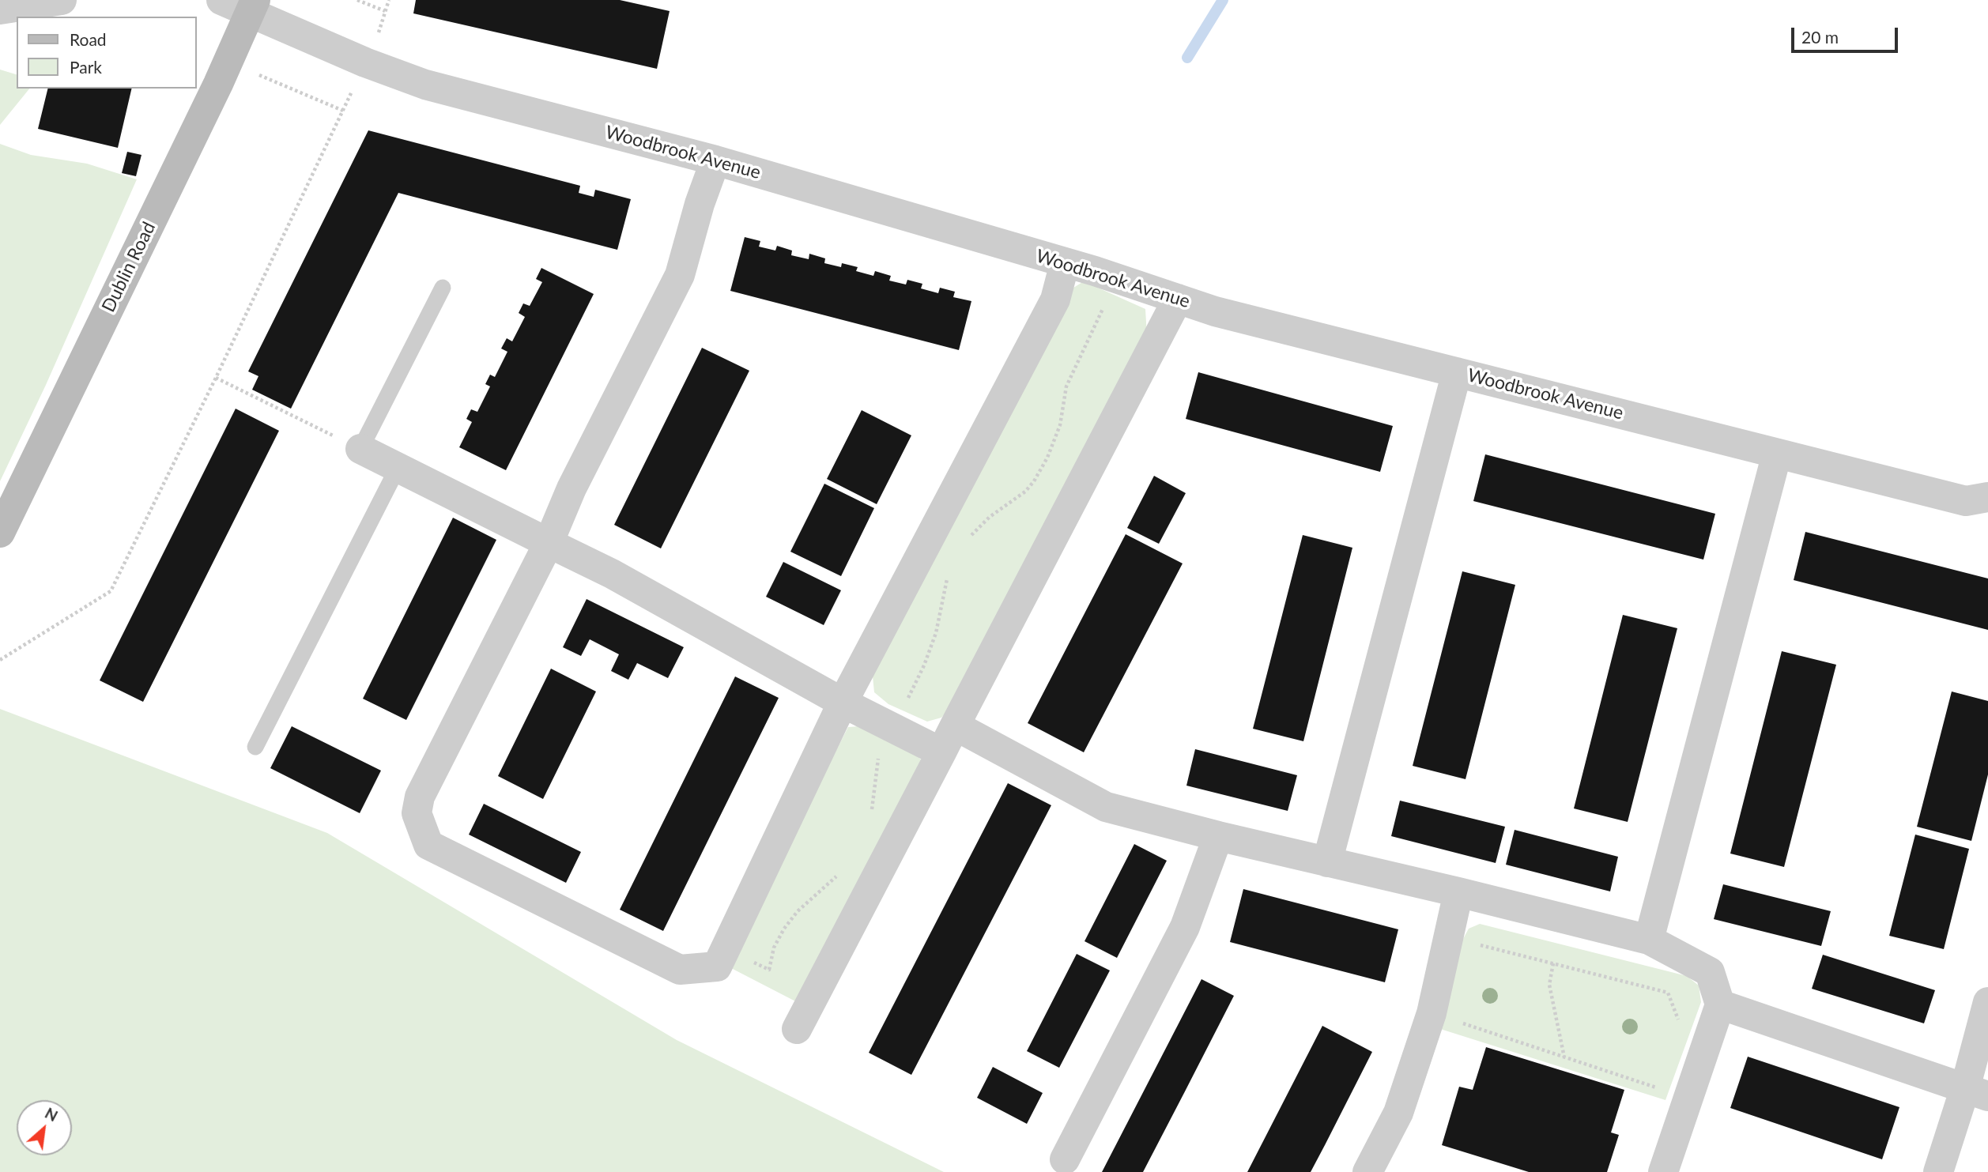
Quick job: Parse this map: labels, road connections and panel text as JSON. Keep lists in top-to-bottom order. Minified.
{"streets":{"main road":["Dublin Road"],"street":["Woodbrook Avenue"]},"crossings":[["Woodbrook Avenue","Dublin Road"]],"legend":["Road","Park"],"scale_bar":"20 m","north":"top right"}
